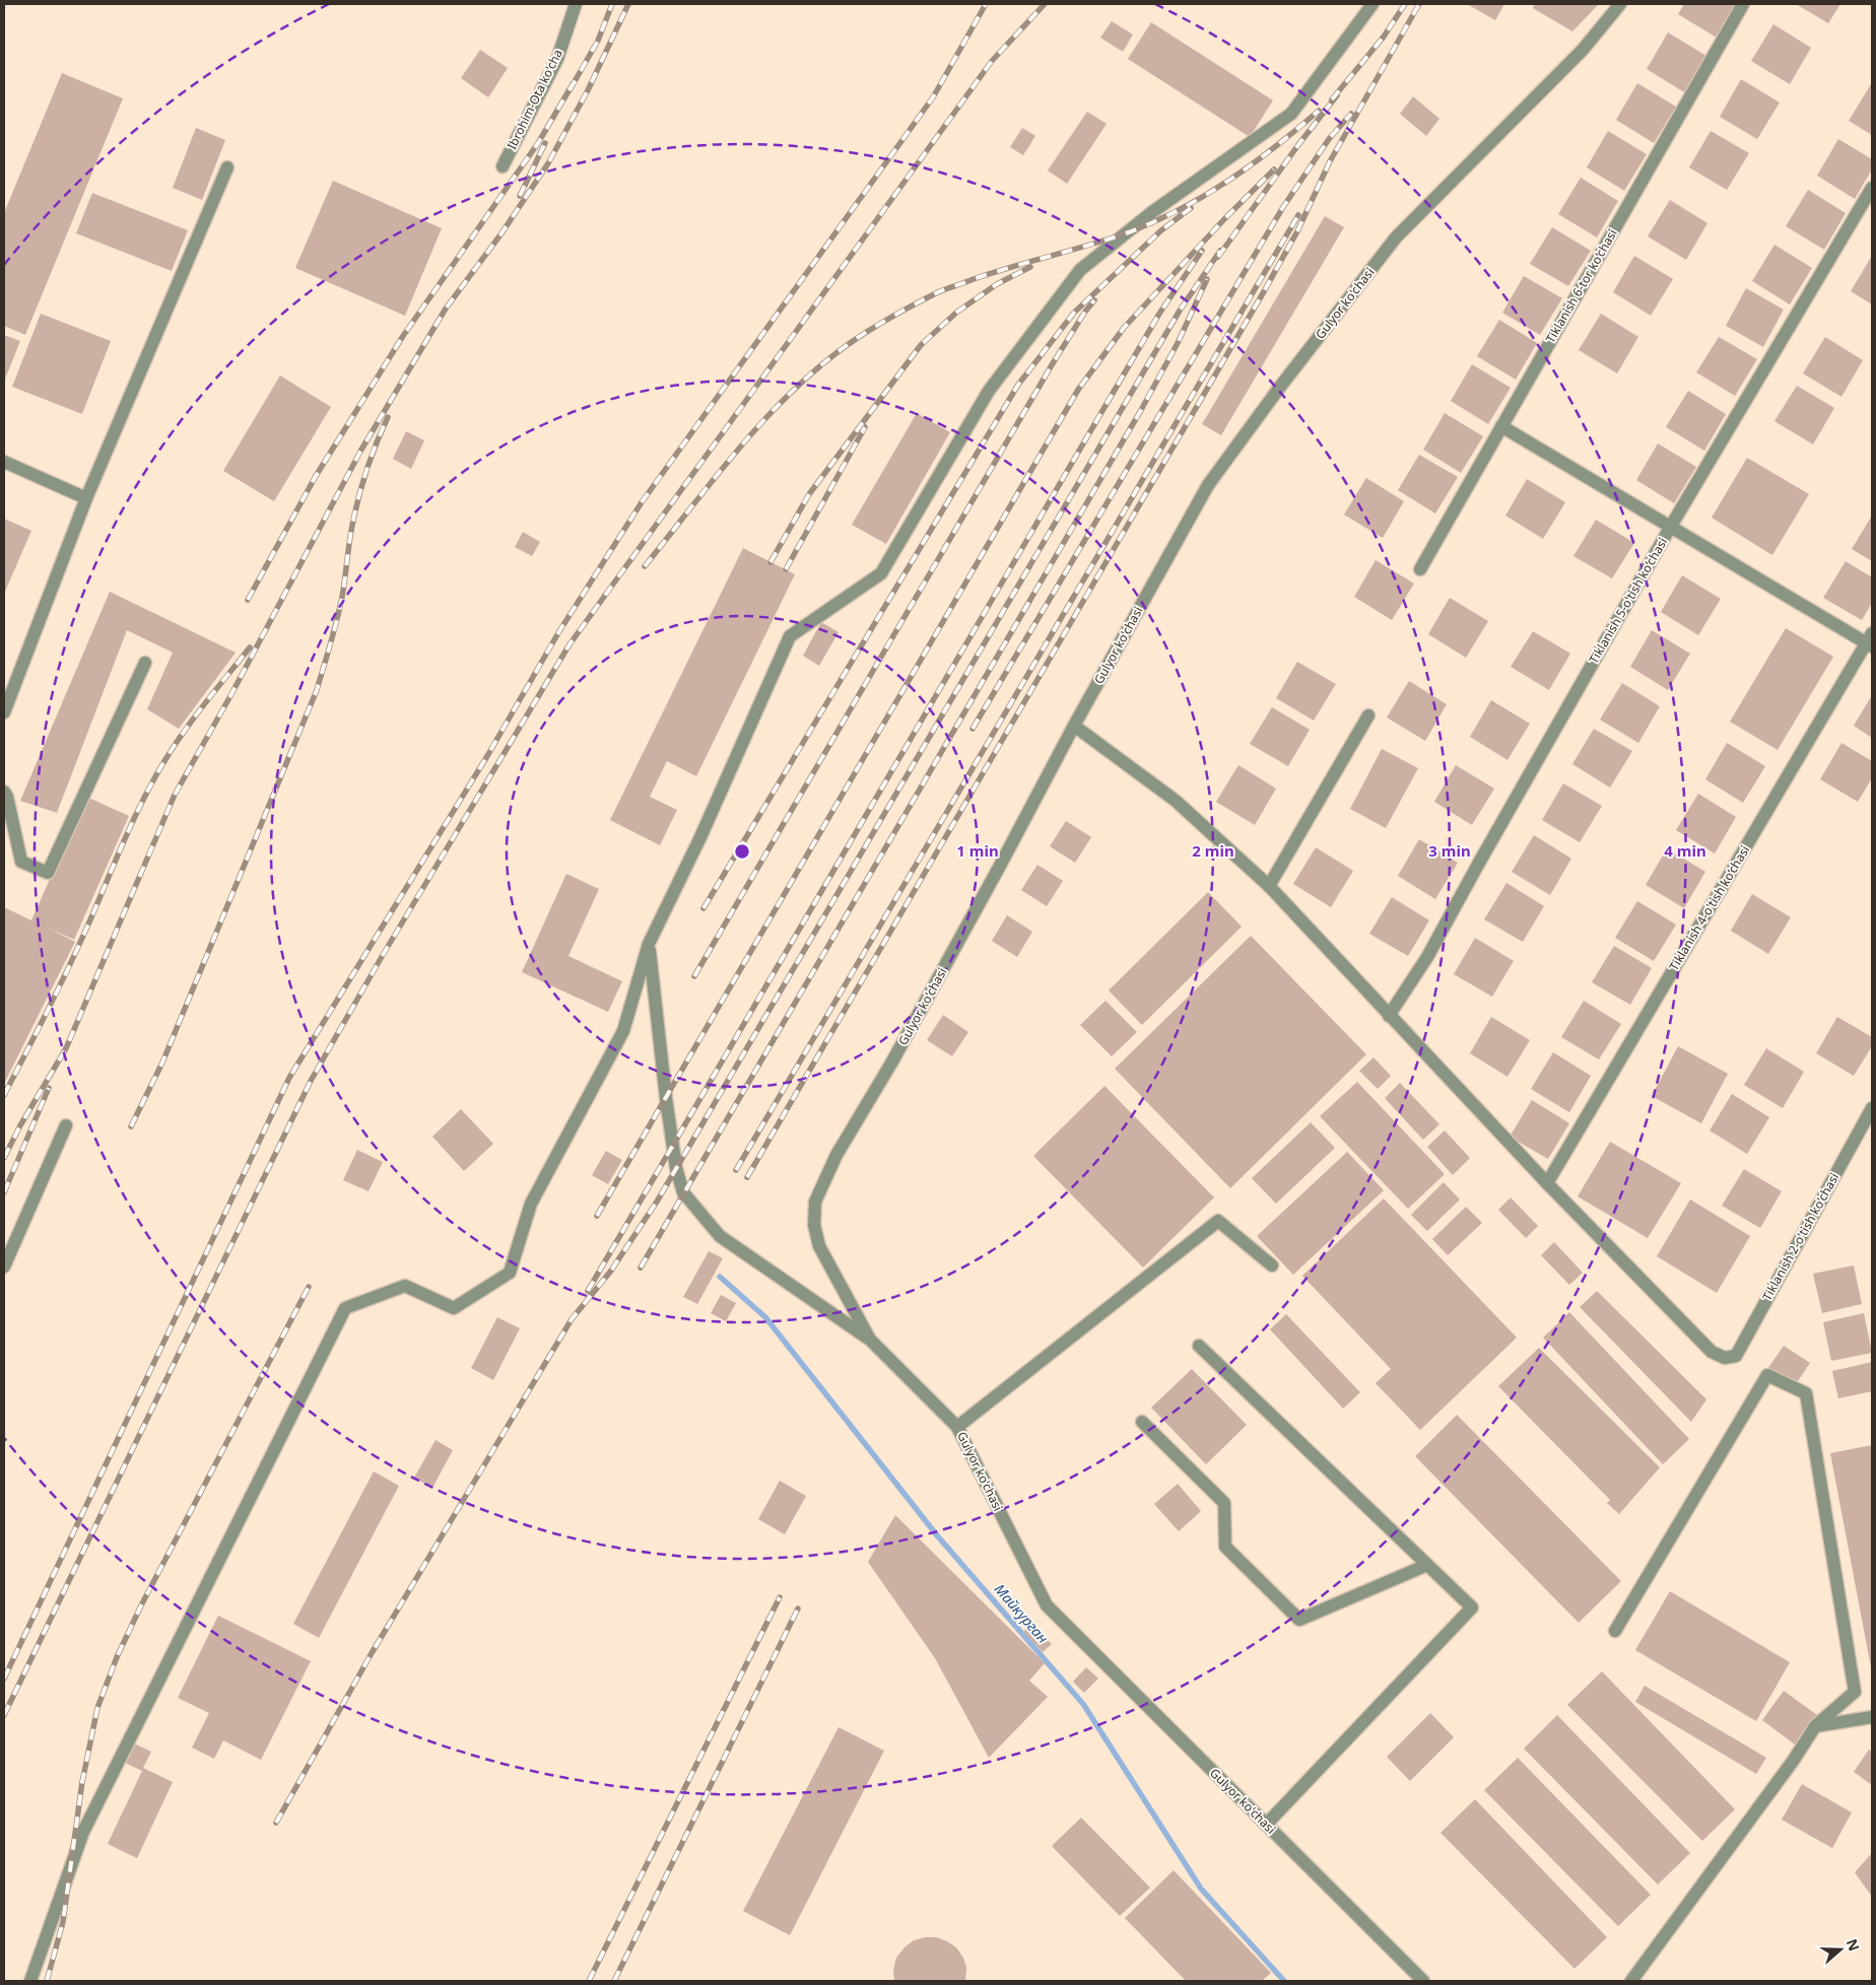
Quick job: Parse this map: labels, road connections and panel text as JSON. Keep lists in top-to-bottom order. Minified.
{"streets":{"street":["Ibrohim-Ota ko'cha","Tiklanish 6-tor ko‘chasi","Gulyor ko'chasi","Tiklanish 5-o'tish ko‘chasi","Tiklanish 4-o'tish ko‘chasi","Tiklanish 2-o'tish ko'chasi"]},"crossings":[["Tiklanish 4-o'tish ko‘chasi","Tiklanish 2-o'tish ko'chasi"]],"water":["Майкурган"],"north":"right","rings":["1 min","2 min","3 min","4 min"]}
